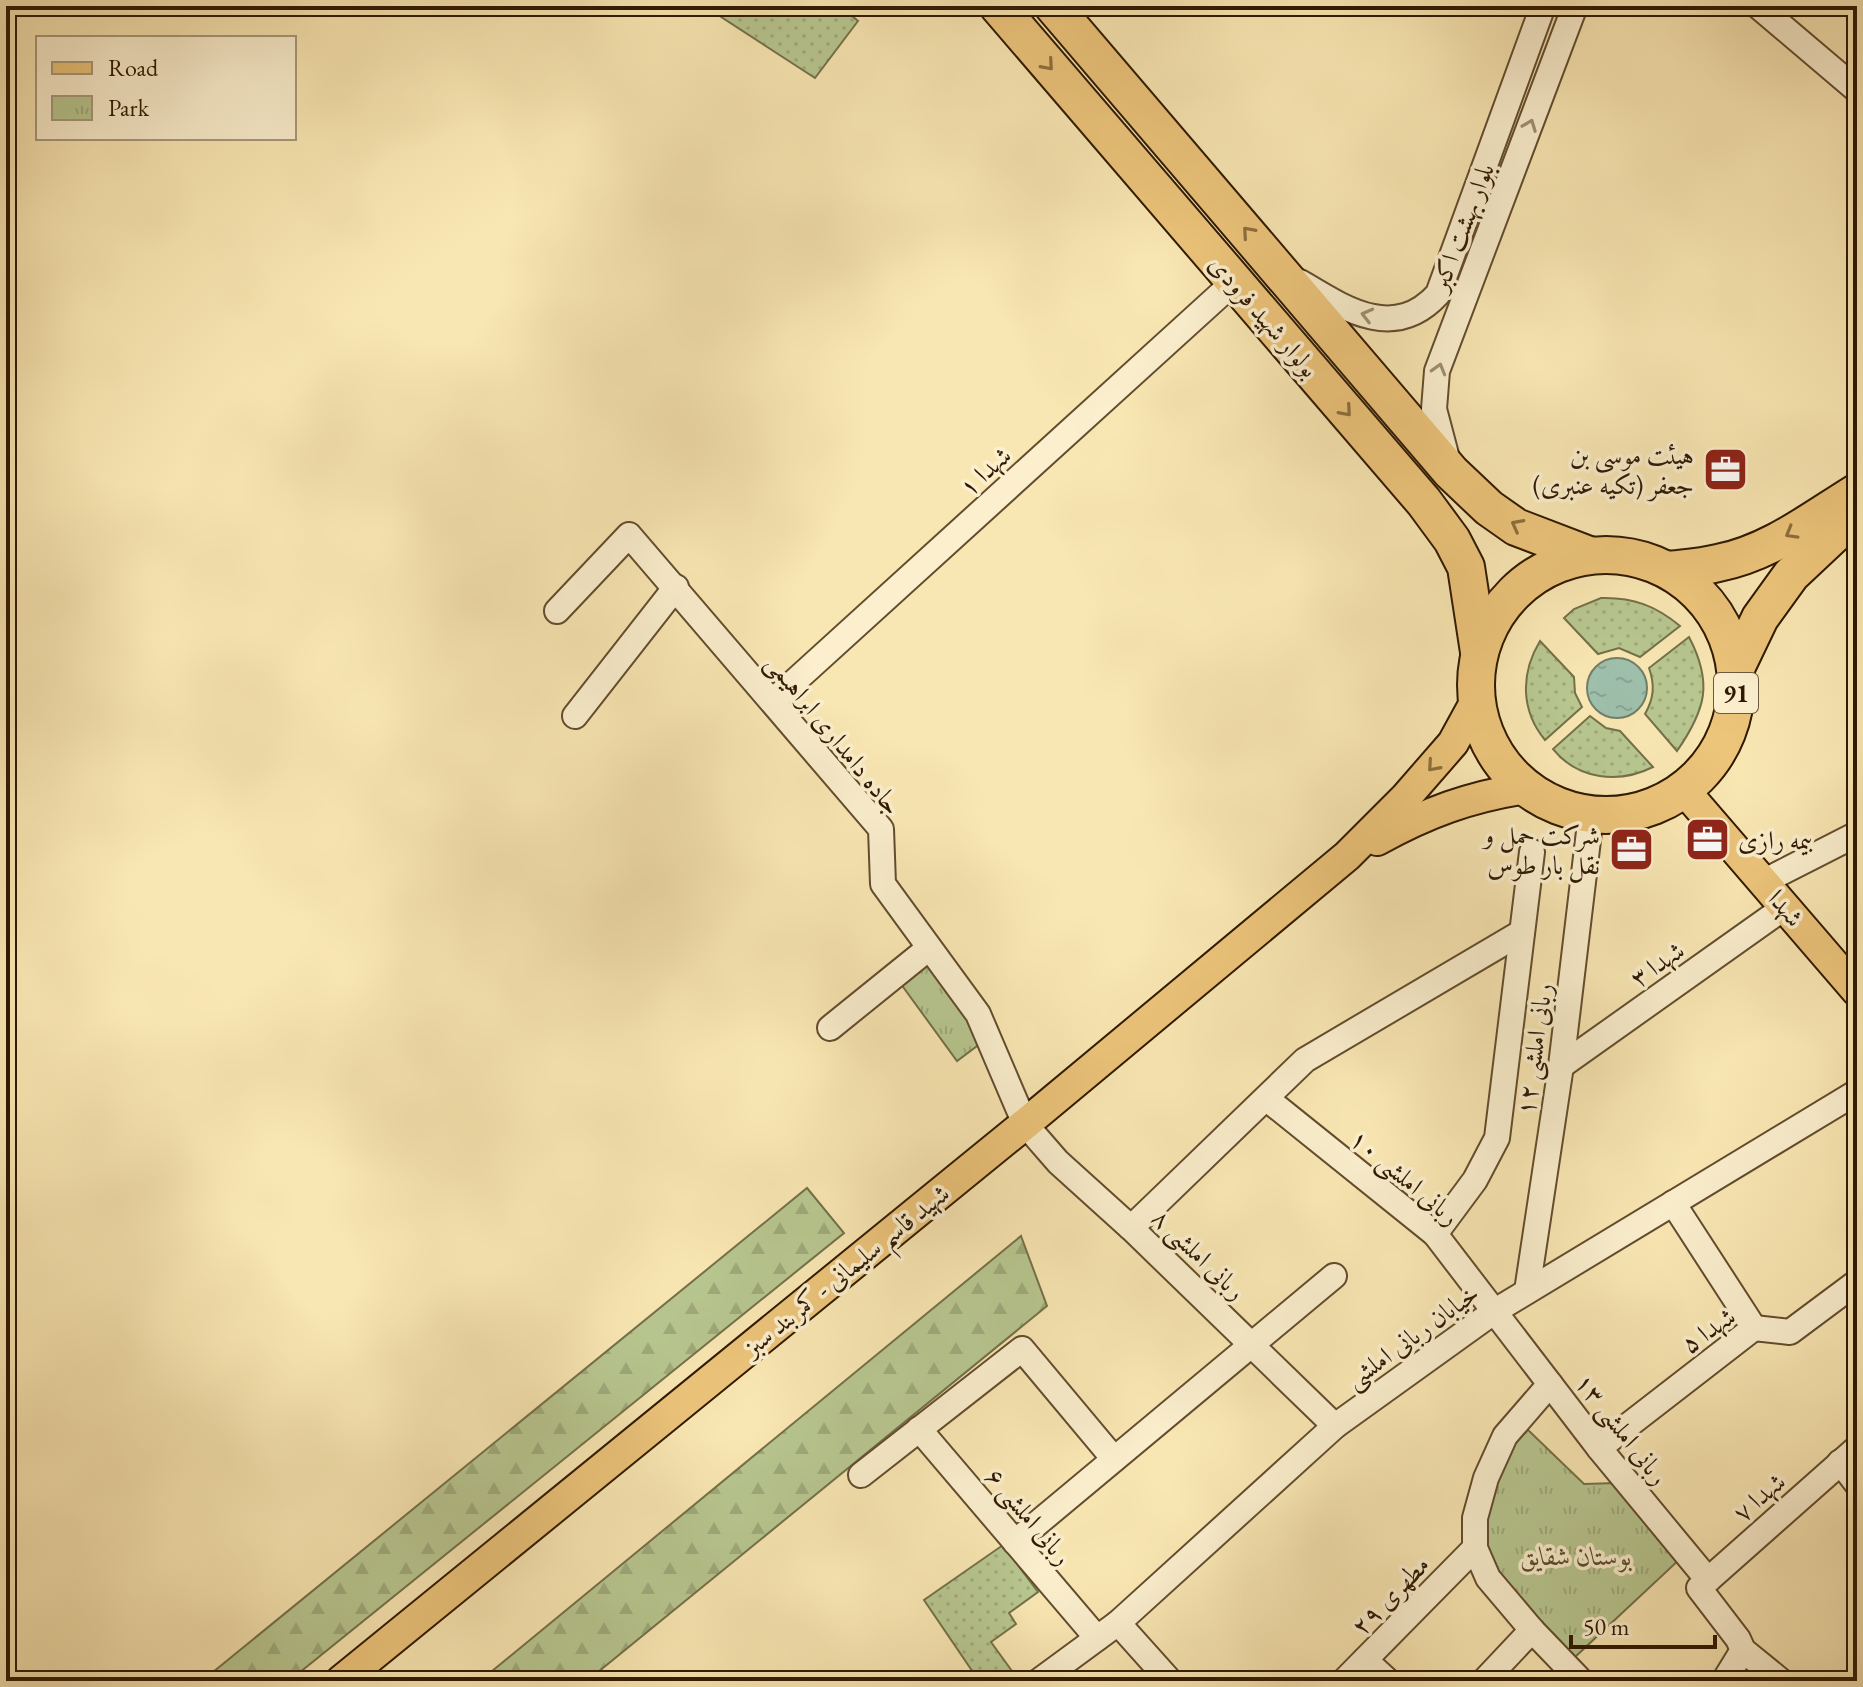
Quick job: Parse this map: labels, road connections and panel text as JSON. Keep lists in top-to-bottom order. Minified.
{"streets":{"highway":["بولوار شهید فرودی","91"],"main road":["شهدا","شهید قاسم سلیمانی - کمربند سبز"],"street":["بلوار بهشت اکبر","شهدا ۱","جاده دامداری ابراهیمی","شهدا ۳","ربانی املشی ۱۲","ربانی املشی ۱۰","ربانی املشی ۸","شهدا ۵","خیابان ربانی املشی","ربانی املشی ۱۳","شهدا ۷","ربانی املشی ۶","مطهری ۲۹"]},"crossings":[["بلوار بهشت اکبر","بولوار شهید فرودی"],["بولوار شهید فرودی","شهدا ۱"],["بولوار شهید فرودی","91"],["بولوار شهید فرودی","شهدا"],["بولوار شهید فرودی","ربانی املشی ۱۲"],["شهدا ۱","جاده دامداری ابراهیمی"],["91","شهدا"],["91","ربانی املشی ۱۲"],["جاده دامداری ابراهیمی","ربانی املشی ۸"],["جاده دامداری ابراهیمی","شهید قاسم سلیمانی - کمربند سبز"],["شهدا","شهدا ۳"],["شهدا","ربانی املشی ۱۲"],["شهدا ۳","ربانی املشی ۱۲"],["ربانی املشی ۱۲","خیابان ربانی املشی"],["ربانی املشی ۱۰","خیابان ربانی املشی"],["ربانی املشی ۱۰","ربانی املشی ۱۳"],["ربانی املشی ۸","شهید قاسم سلیمانی - کمربند سبز"],["ربانی املشی ۸","خیابان ربانی املشی"],["شهدا ۵","ربانی املشی ۱۳"],["خیابان ربانی املشی","ربانی املشی ۱۳"],["خیابان ربانی املشی","ربانی املشی ۶"],["ربانی املشی ۱۳","شهدا ۷"]],"parks":["بوستان شقایق"],"places":{"office":["هيئت موسی بن جعفر (تکیه عنبری)","بیمه رازی","شرکت حمل و نقل بار طوس"]},"legend":["Road","Park"],"scale_bar":"50 m"}
